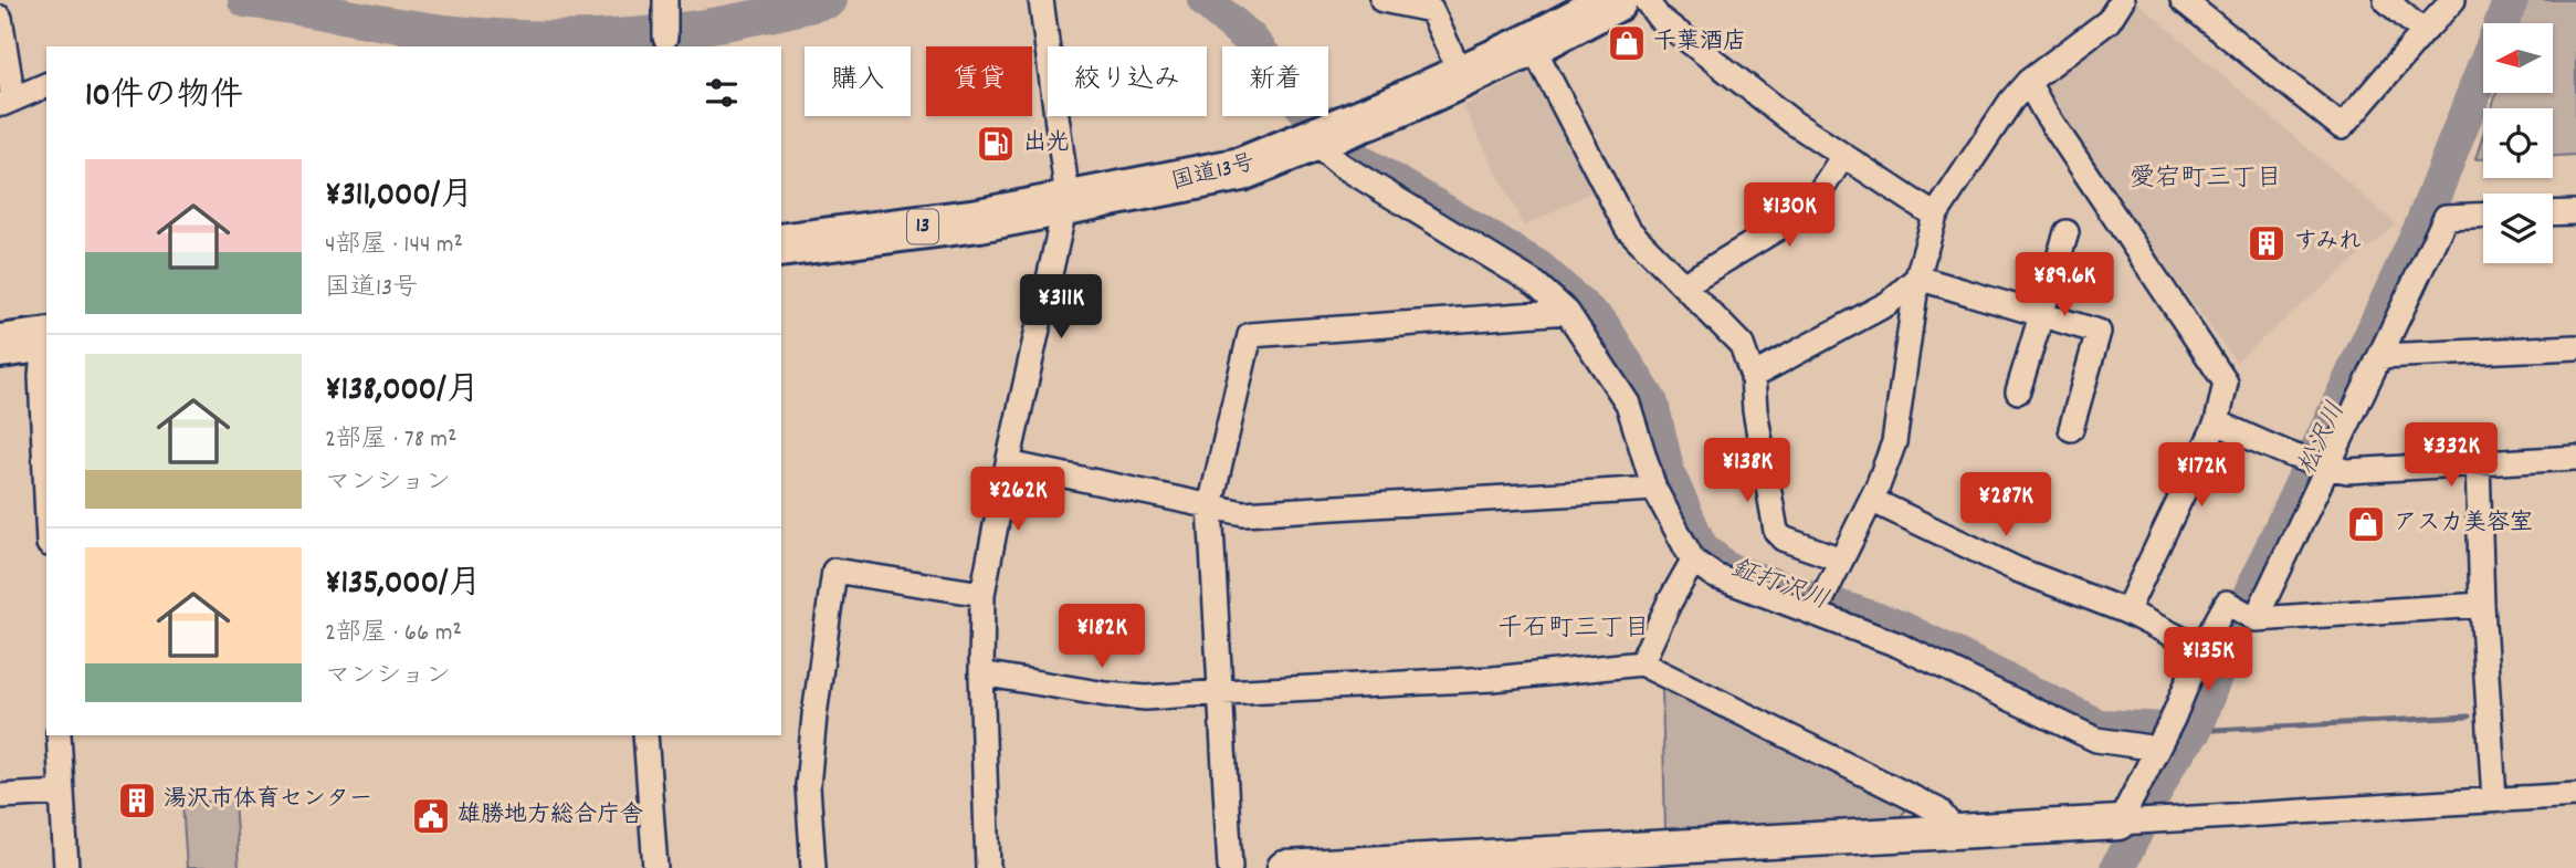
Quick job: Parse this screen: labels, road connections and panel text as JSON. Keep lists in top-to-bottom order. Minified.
{"streets":{"highway":["国道13号","13"]},"districts":["愛宕町三丁目","千石町三丁目"],"water":["松沢川","鉦打沢川"],"places":{"shop":["千葉酒店","アスカ美容室"],"fuel station":["出光"],"building":["すみれ","湯沢市体育センター"],"public building":["雄勝地方総合庁舎"]},"north":"left","page":{"chip":["購入","賃貸","絞り込み","新着"],"heading":"10件の物件","list":[{"name":"¥311,000/月","note":"4部屋 · 144 m² · 国道13号"},{"name":"¥138,000/月","note":"2部屋 · 78 m² · マンション"},{"name":"¥135,000/月","note":"2部屋 · 66 m² · マンション"}],"price":["¥130K","¥89.6K","¥311K","¥332K","¥138K","¥172K","¥262K","¥287K","¥182K","¥135K"]}}
